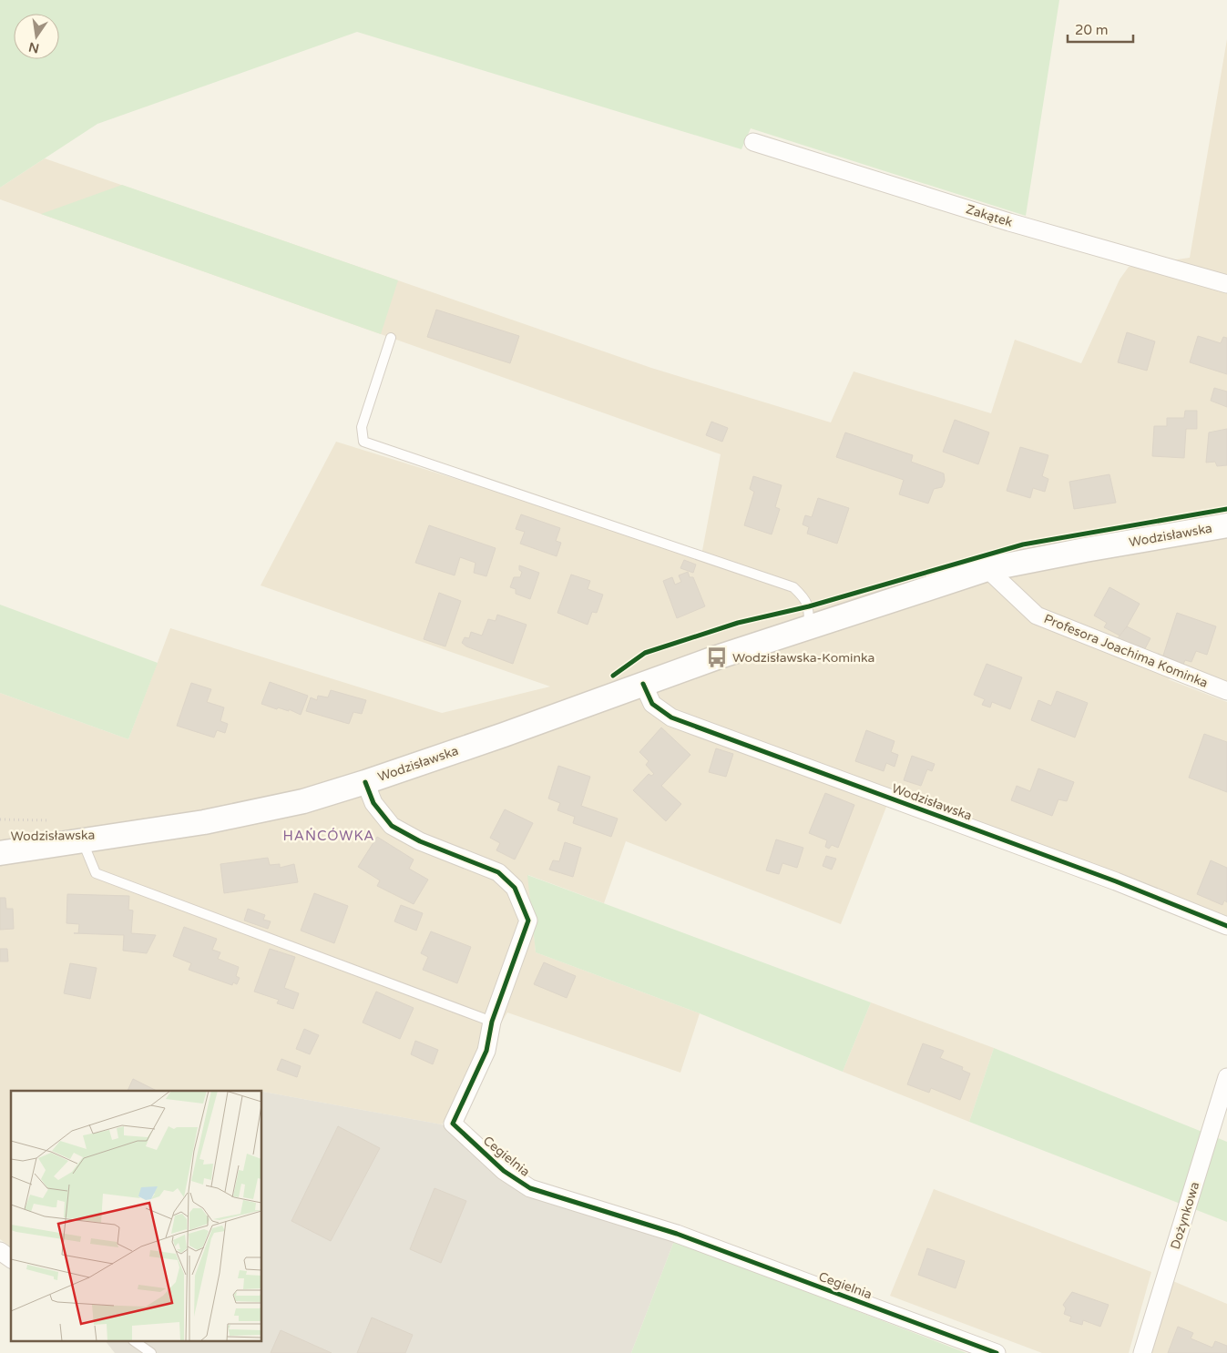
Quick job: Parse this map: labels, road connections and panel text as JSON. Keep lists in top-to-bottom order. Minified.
{"streets":{"main road":["Wodzisławska"],"street":["Zakątek","Profesora Joachima Kominka","Cegielnia","Dożynkowa"]},"crossings":[["Wodzisławska","Profesora Joachima Kominka"],["Wodzisławska","Cegielnia"]],"districts":["HAŃCÓWKA"],"places":{"bus stop":["Wodzisławska-Kominka"]},"scale_bar":"20 m","north":"bottom"}
